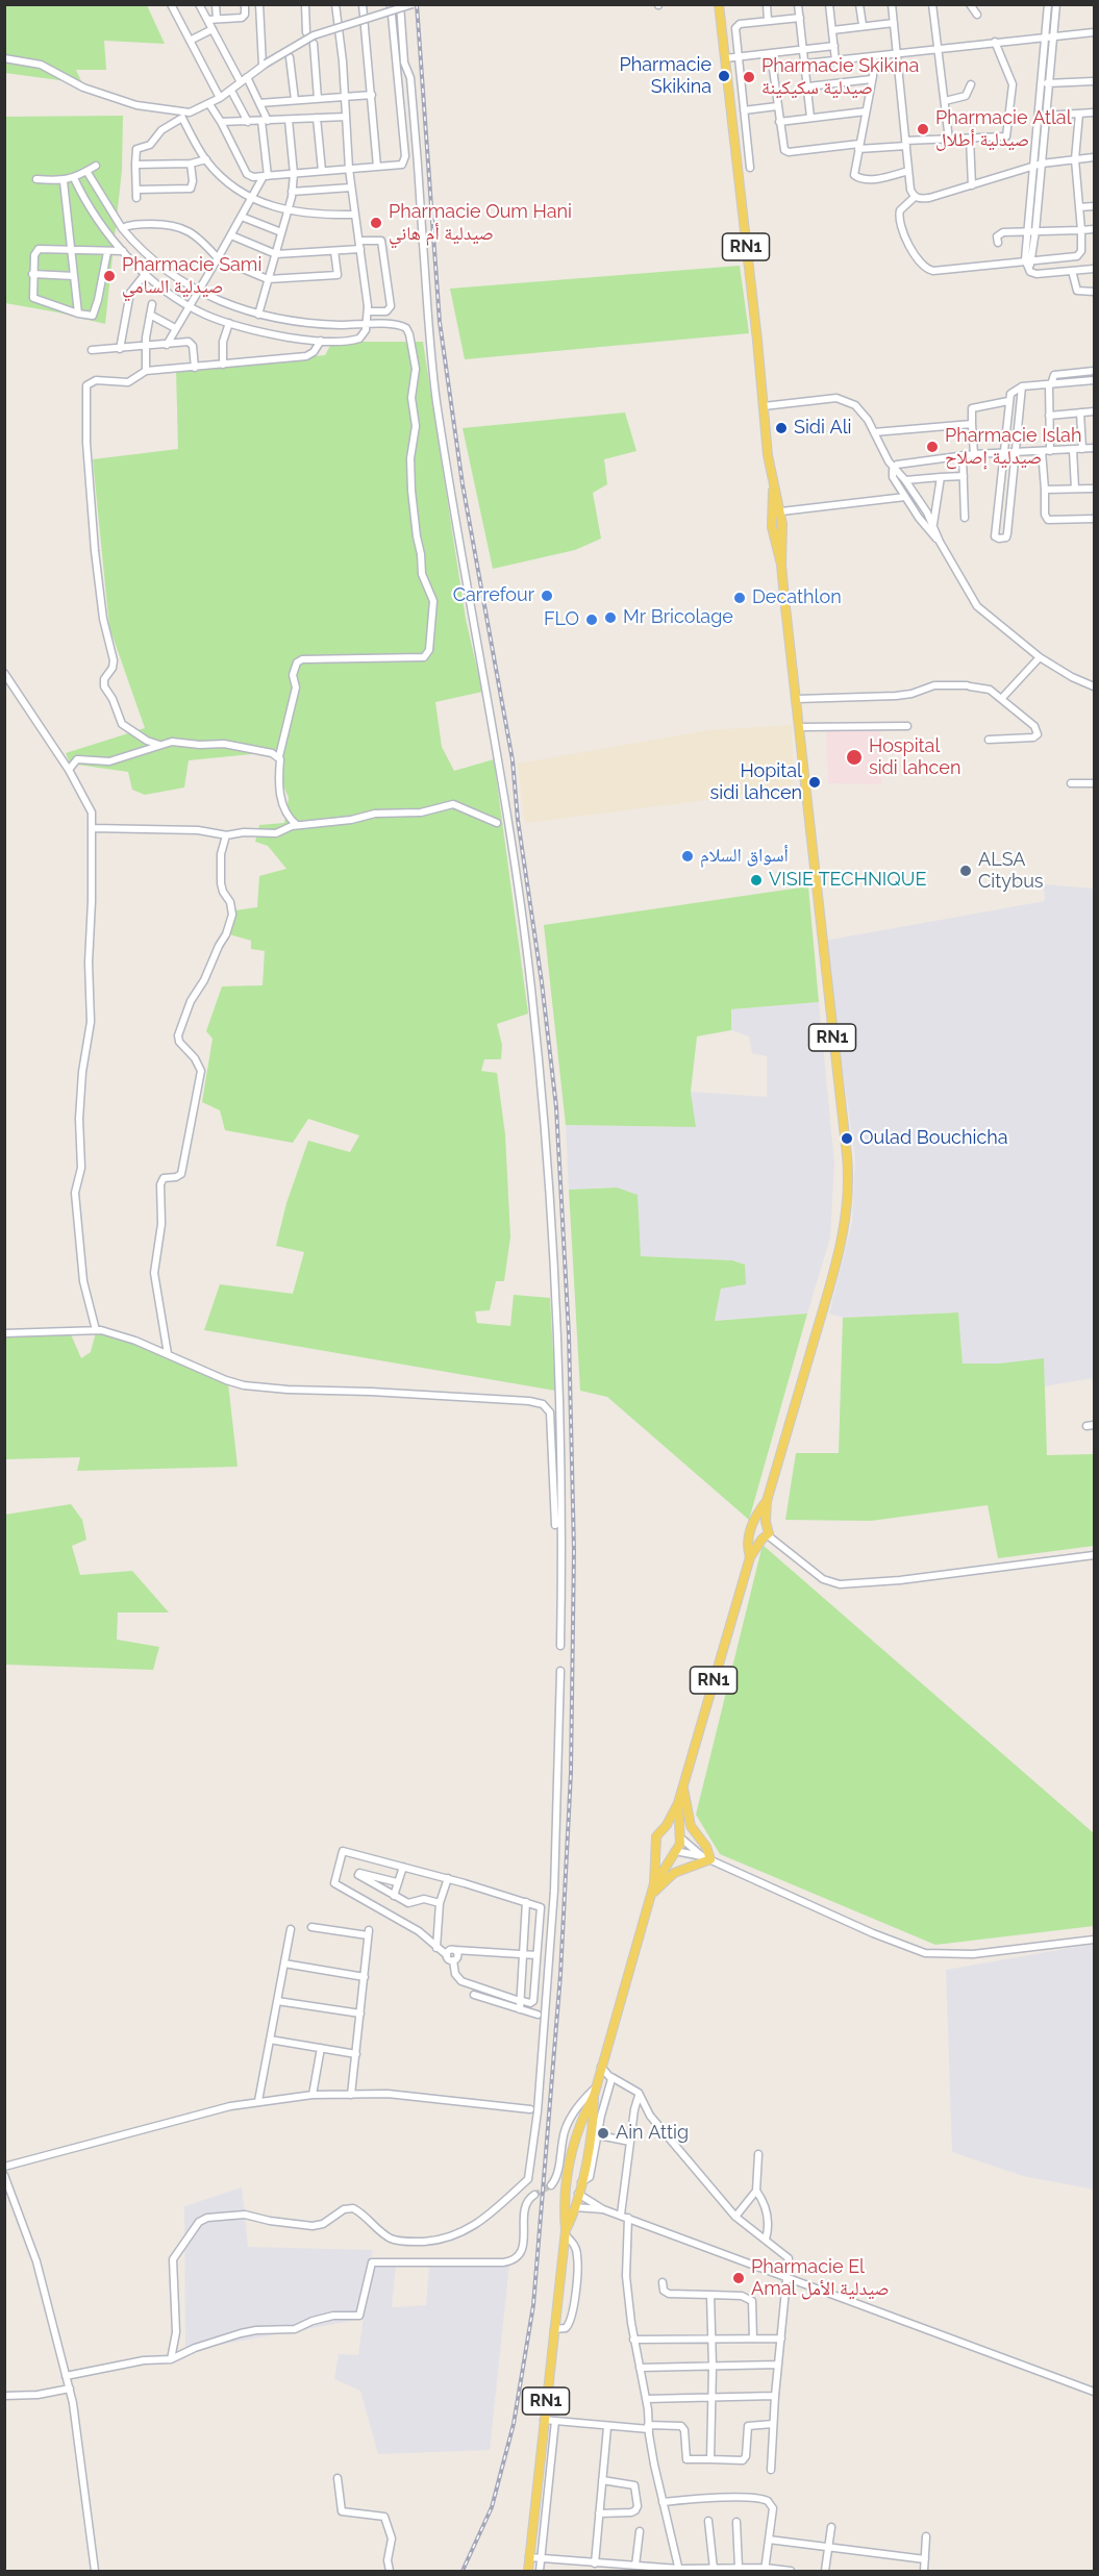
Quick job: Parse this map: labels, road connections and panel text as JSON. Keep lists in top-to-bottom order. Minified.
{"streets":{"main road":["RN1"]},"places":["Pharmacie Skikina","Pharmacie Skikina صيدلية سكيكينة","Pharmacie Atlal صيدلية أطلال","Pharmacie Oum Hani صيدلية أم هاني","Pharmacie Sami صيدلية السامي","Sidi Ali","Pharmacie Islah صيدلية إصلاح","Carrefour","Decathlon","Mr Bricolage","FLO","Hospital sidi lahcen","Hopital sidi lahcen","أسواق السلام","ALSA Citybus","VISIE TECHNIQUE","Oulad Bouchicha","Ain Attig","Pharmacie El Amal صيدلية الأمل"]}
